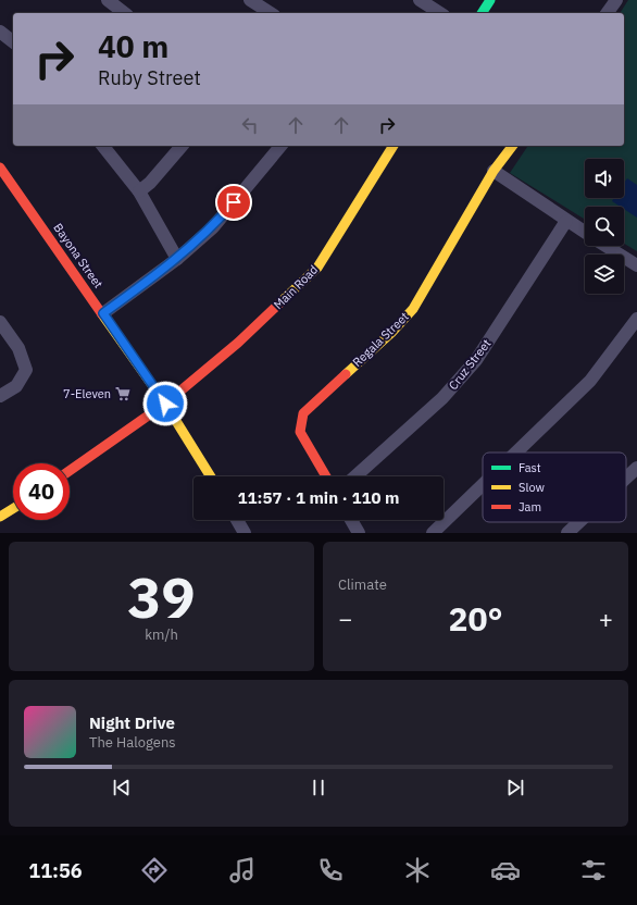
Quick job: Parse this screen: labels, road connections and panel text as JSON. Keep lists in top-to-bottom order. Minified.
{"streets":{"street":["Bayona Street","Main Road","Regala Street","Cruz Street"]},"crossings":[["Bayona Street","Main Road"]],"places":{"supermarket":["7-Eleven"]},"legend":["Fast","Slow","Jam"],"page":{"turn":["40 m","Ruby Street"],"limit":"40","trip":"11:57 · 1 min · 110 m","tile":[["39","km/h"],"Climate"],"heat":["−","20°","+"],"song":["Night Drive","The Halogens"],"tabs":"11:56"}}
